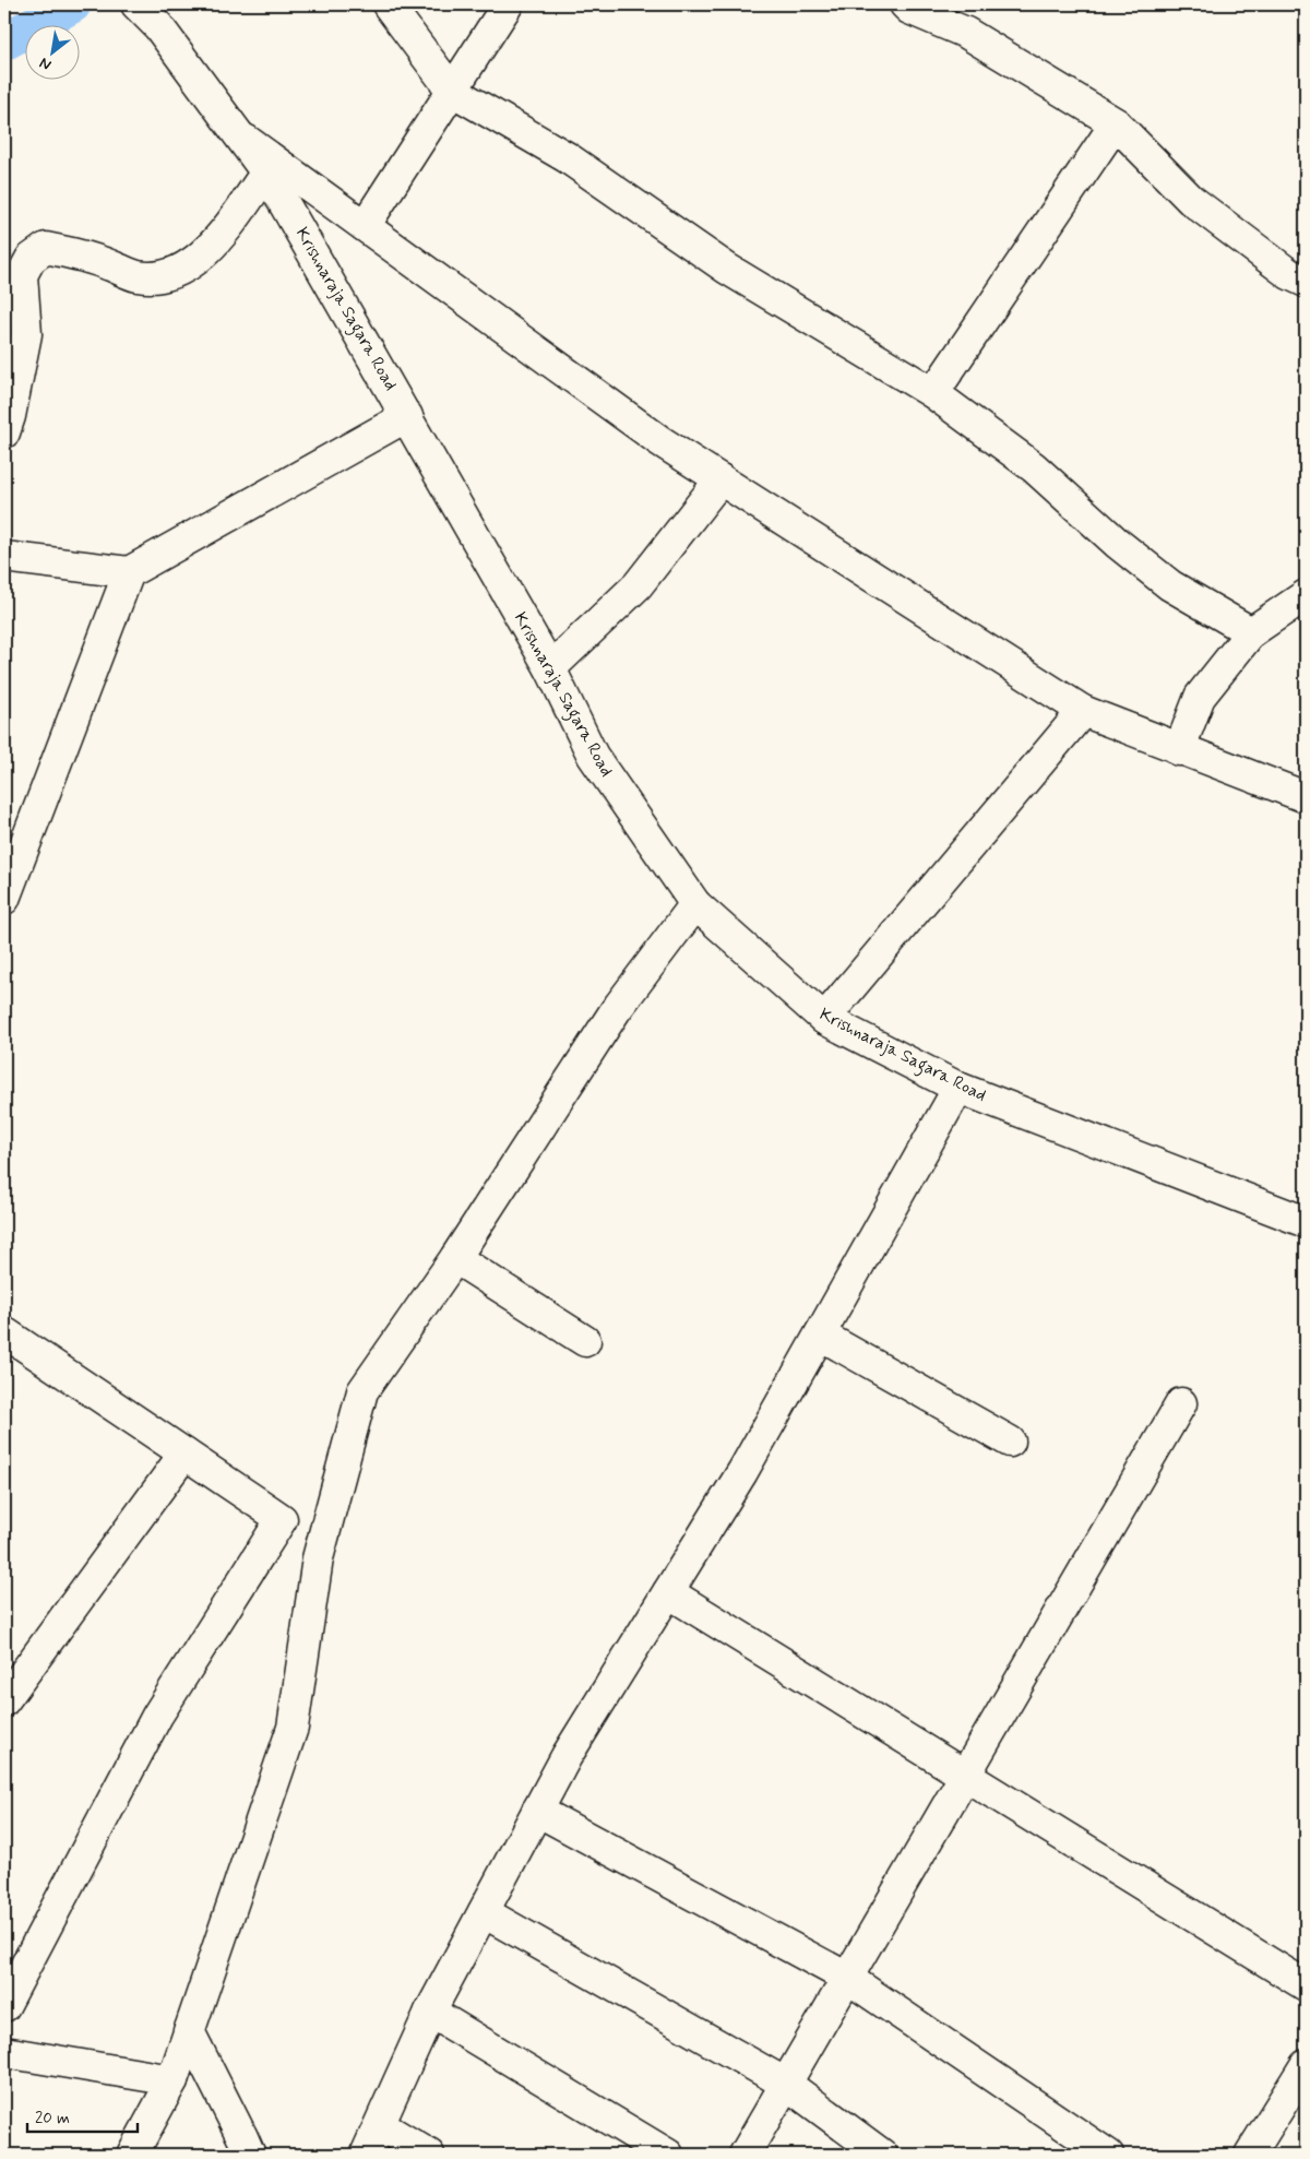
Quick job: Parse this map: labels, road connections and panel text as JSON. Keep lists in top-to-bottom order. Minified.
{"streets":{"street":["Krishnaraja Sagara Road"]},"scale_bar":"20 m","north":"bottom left"}
